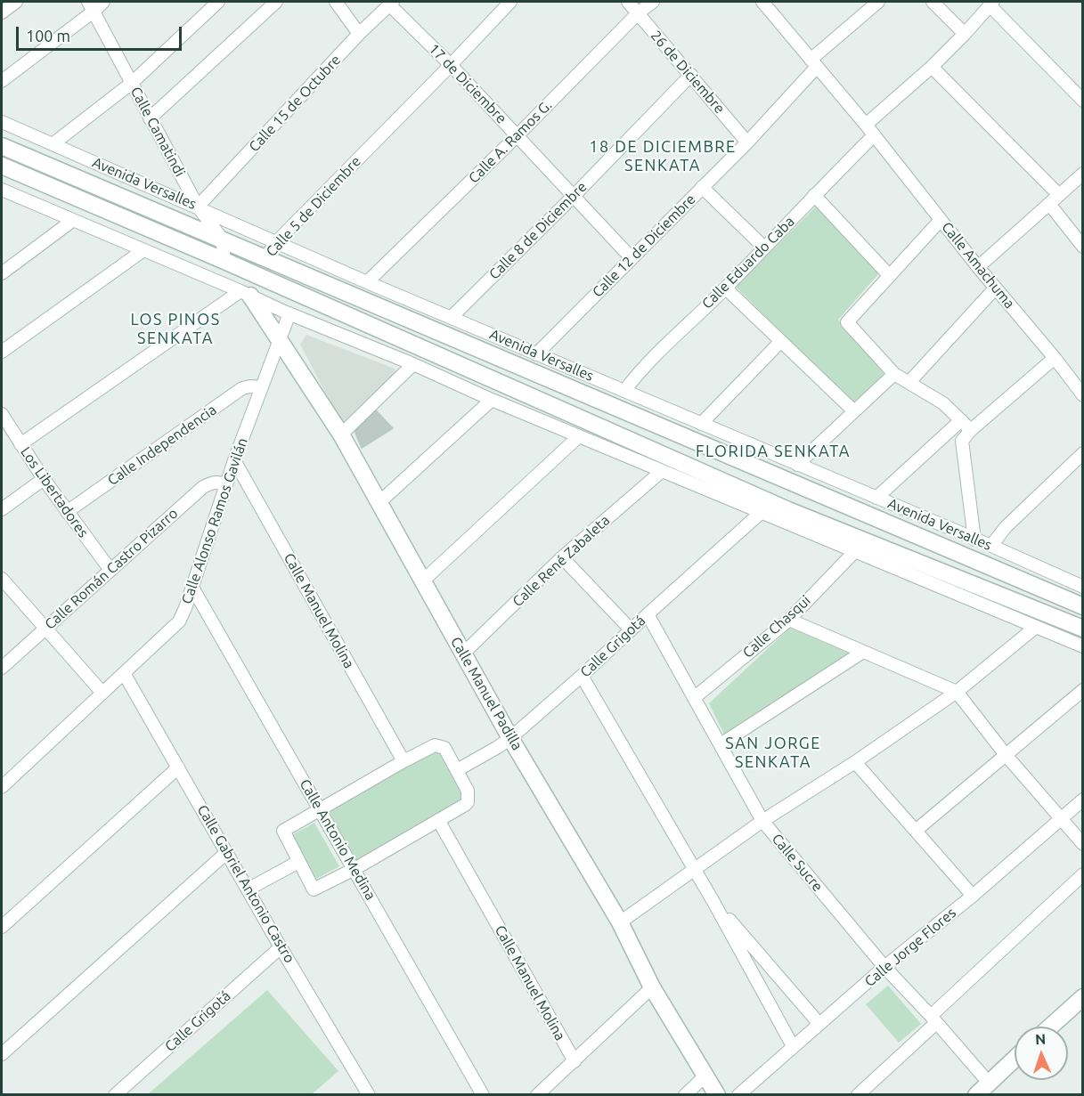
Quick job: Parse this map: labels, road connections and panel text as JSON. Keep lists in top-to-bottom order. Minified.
{"streets":{"street":["26 de Diciembre","17 de Diciembre","Calle 15 de Octubre","Calle Camatindi","Calle A. Ramos G.","Avenida Versalles","Calle 5 de Diciembre","Calle 8 de Diciembre","Calle 12 de Diciembre","Calle Eduardo Caba","Calle Amachuma","Calle Independencia","Los Libertadores","Calle Alonso Ramos Gavilán","Calle René Zabaleta","Calle Román Castro Pizarro","Calle Manuel Molina","Calle Chasqui","Calle Grigotá","Calle Manuel Padilla","Calle Antonio Medina","Calle Sucre","Calle Gabriel Antonio Castro","Calle Jorge Flores"]},"crossings":[["26 de Diciembre","Calle A. Ramos G."],["26 de Diciembre","Calle 8 de Diciembre"],["26 de Diciembre","Calle 12 de Diciembre"],["17 de Diciembre","Calle 15 de Octubre"],["17 de Diciembre","Calle A. Ramos G."],["17 de Diciembre","Calle 5 de Diciembre"],["17 de Diciembre","Calle 8 de Diciembre"],["17 de Diciembre","Calle 12 de Diciembre"],["Calle 15 de Octubre","Calle Camatindi"],["Calle 15 de Octubre","Avenida Versalles"],["Calle Camatindi","Avenida Versalles"],["Calle A. Ramos G.","Avenida Versalles"],["Avenida Versalles","Calle 5 de Diciembre"],["Avenida Versalles","Calle 8 de Diciembre"],["Avenida Versalles","Calle 12 de Diciembre"],["Avenida Versalles","Calle Eduardo Caba"],["Calle 5 de Diciembre","Los Libertadores"],["Calle 5 de Diciembre","Calle Manuel Padilla"],["Calle 12 de Diciembre","Calle Amachuma"],["Calle Eduardo Caba","Calle Amachuma"],["Calle Independencia","Los Libertadores"],["Calle Independencia","Calle Alonso Ramos Gavilán"],["Los Libertadores","Calle Román Castro Pizarro"],["Calle Alonso Ramos Gavilán","Calle Román Castro Pizarro"],["Calle Alonso Ramos Gavilán","Calle Manuel Molina"],["Calle Alonso Ramos Gavilán","Calle Manuel Padilla"],["Calle Alonso Ramos Gavilán","Calle Antonio Medina"],["Calle Alonso Ramos Gavilán","Calle Gabriel Antonio Castro"],["Calle René Zabaleta","Calle Manuel Padilla"],["Calle Chasqui","Calle Sucre"],["Calle Grigotá","Calle Manuel Padilla"],["Calle Grigotá","Calle Sucre"],["Calle Grigotá","Calle Gabriel Antonio Castro"],["Calle Sucre","Calle Jorge Flores"]],"districts":["18 DE DICIEMBRE SENKATA","LOS PINOS SENKATA","FLORIDA SENKATA","SAN JORGE SENKATA"],"scale_bar":"100 m","north":"top"}
